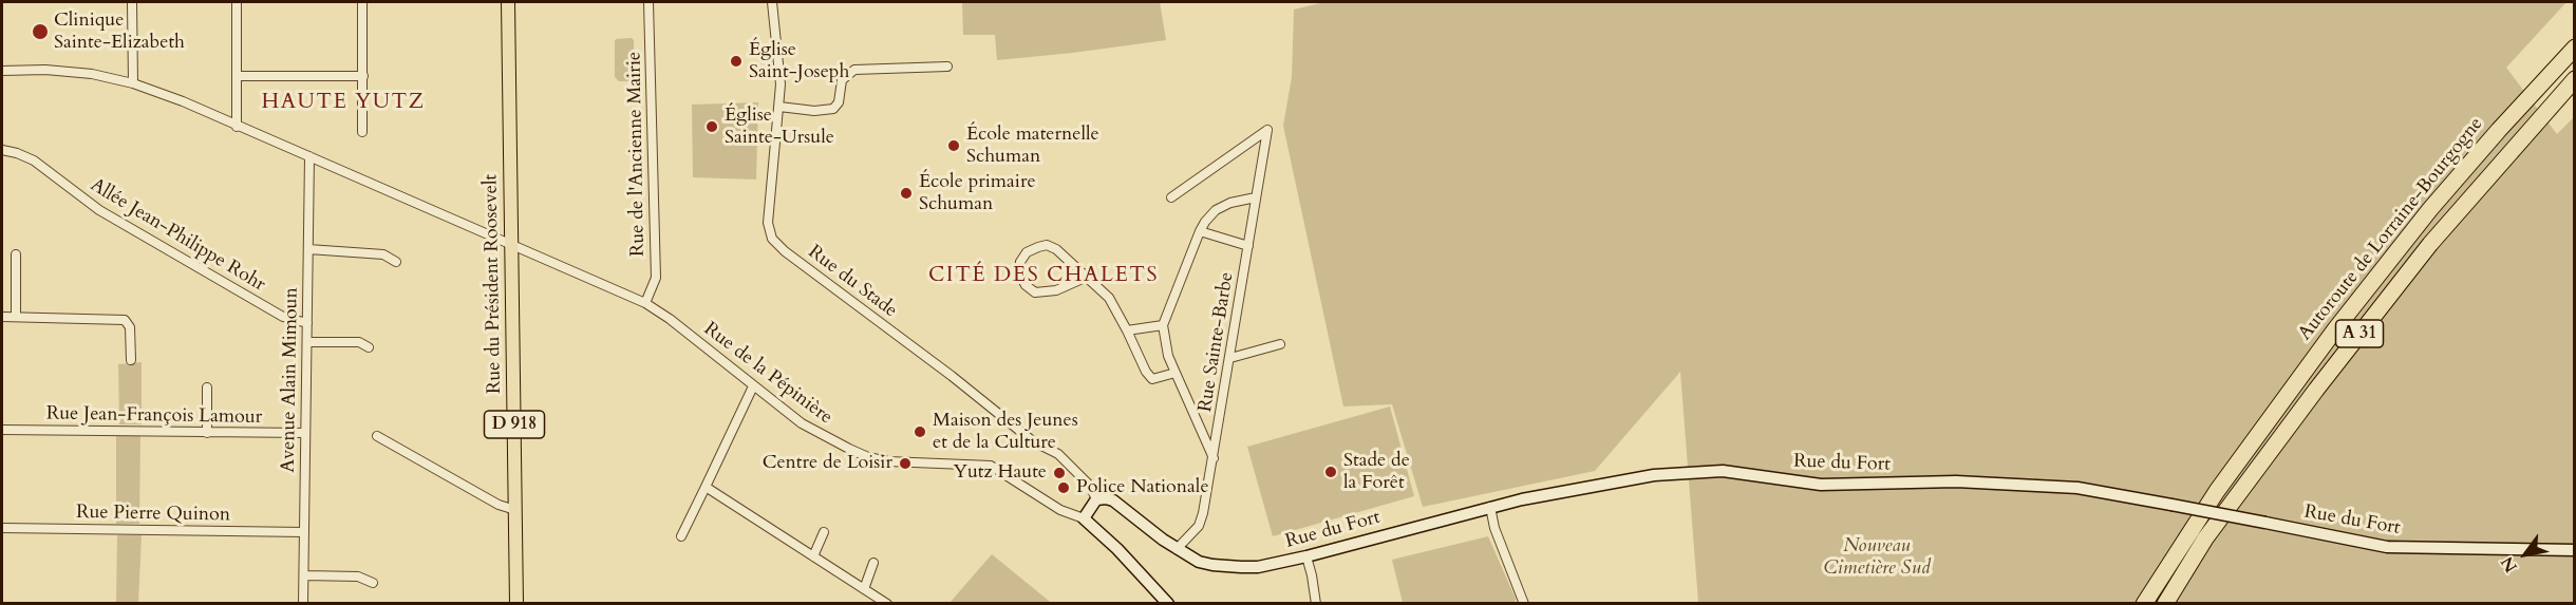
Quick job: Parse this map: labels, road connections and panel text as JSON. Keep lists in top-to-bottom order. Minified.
{"streets":{"highway":["Autoroute de Lorraine-Bourgogne","A 31"],"main road":["Rue du Président Roosevelt","D 918"],"street":["Rue de l'Ancienne Mairie","Allée Jean-Philippe Rohr","Rue du Stade","Rue Sainte-Barbe","Rue de la Pépinière","Avenue Alain Mimoun","Rue Jean-François Lamour","Rue du Fort","Rue Pierre Quinon"]},"crossings":[["Rue de l'Ancienne Mairie","Rue de la Pépinière"],["Allée Jean-Philippe Rohr","Avenue Alain Mimoun"],["Rue du Stade","Rue du Fort"],["Rue du Président Roosevelt","Rue de la Pépinière"],["Rue Sainte-Barbe","Rue du Fort"],["Rue de la Pépinière","Avenue Alain Mimoun"],["Avenue Alain Mimoun","Rue Jean-François Lamour"],["Avenue Alain Mimoun","Rue Pierre Quinon"]],"districts":["HAUTE YUTZ","CITÉ DES CHALETS"],"parks":["Nouveau Cimetière Sud"],"places":["Clinique Sainte-Elizabeth","Église Saint-Joseph","Église Sainte-Ursule","École maternelle Schuman","École primaire Schuman","Maison des Jeunes et de la Culture","Centre de Loisir","Stade de la Forêt","Yutz Haute","Police Nationale"],"north":"bottom left"}
